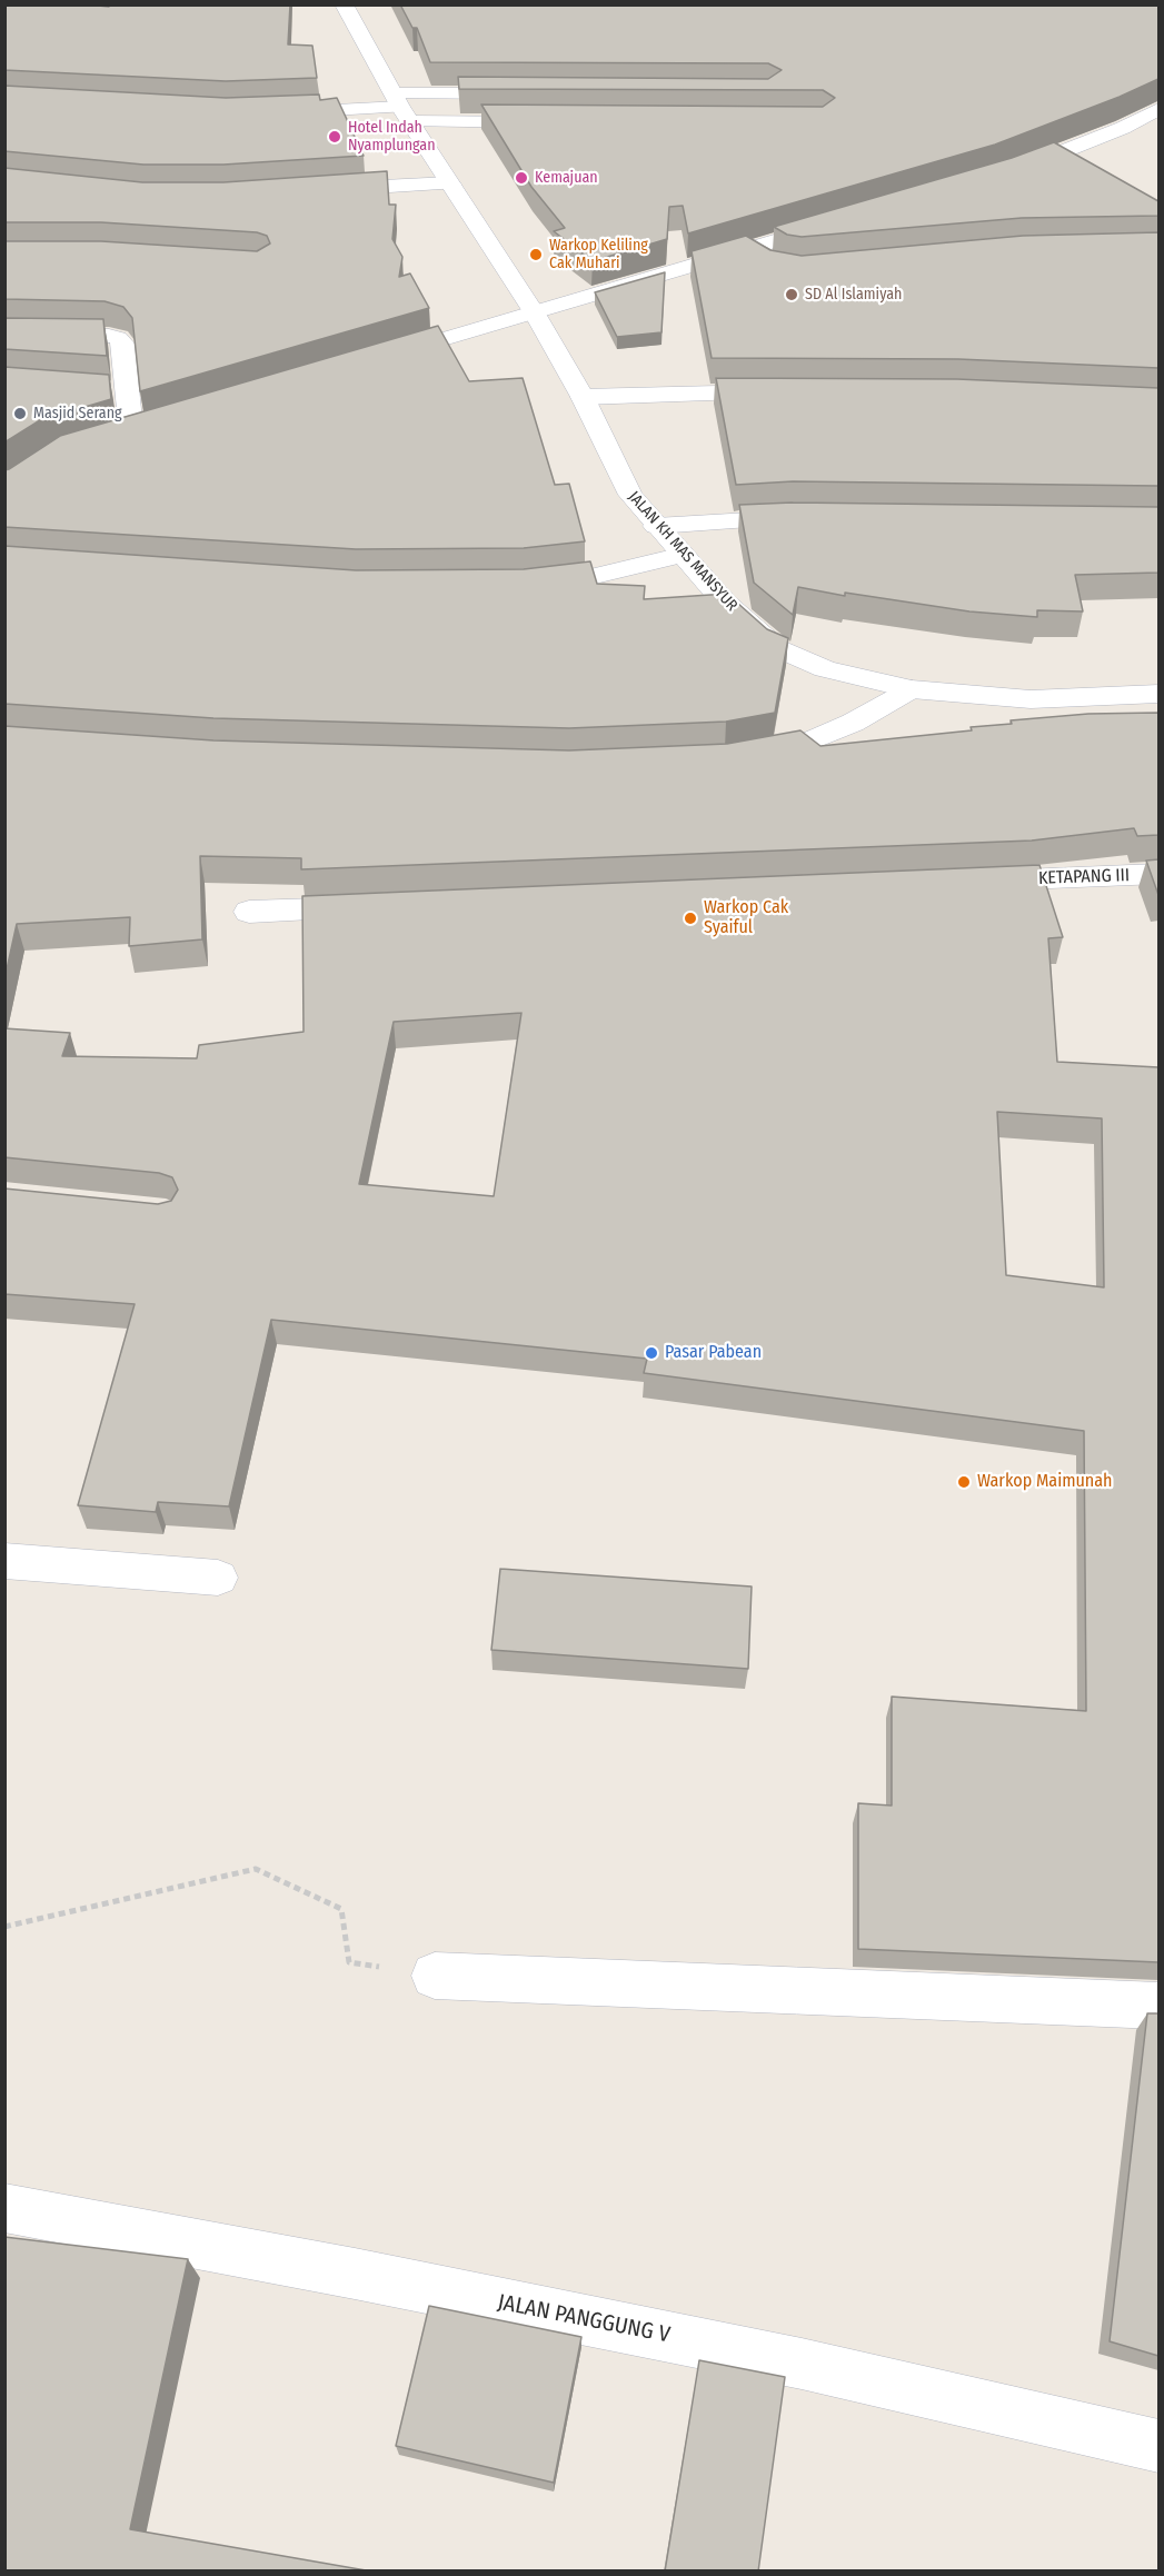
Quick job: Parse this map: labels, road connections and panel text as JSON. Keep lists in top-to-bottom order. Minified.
{"streets":{"street":["JALAN KH MAS MANSYUR","KETAPANG III","JALAN PANGGUNG V"]},"places":["Hotel Indah Nyamplungan","Kemajuan","Warkop Keliling Cak Muhari","SD Al Islamiyah","Masjid Serang","Warkop Cak Syaiful","Pasar Pabean","Warkop Maimunah"]}
